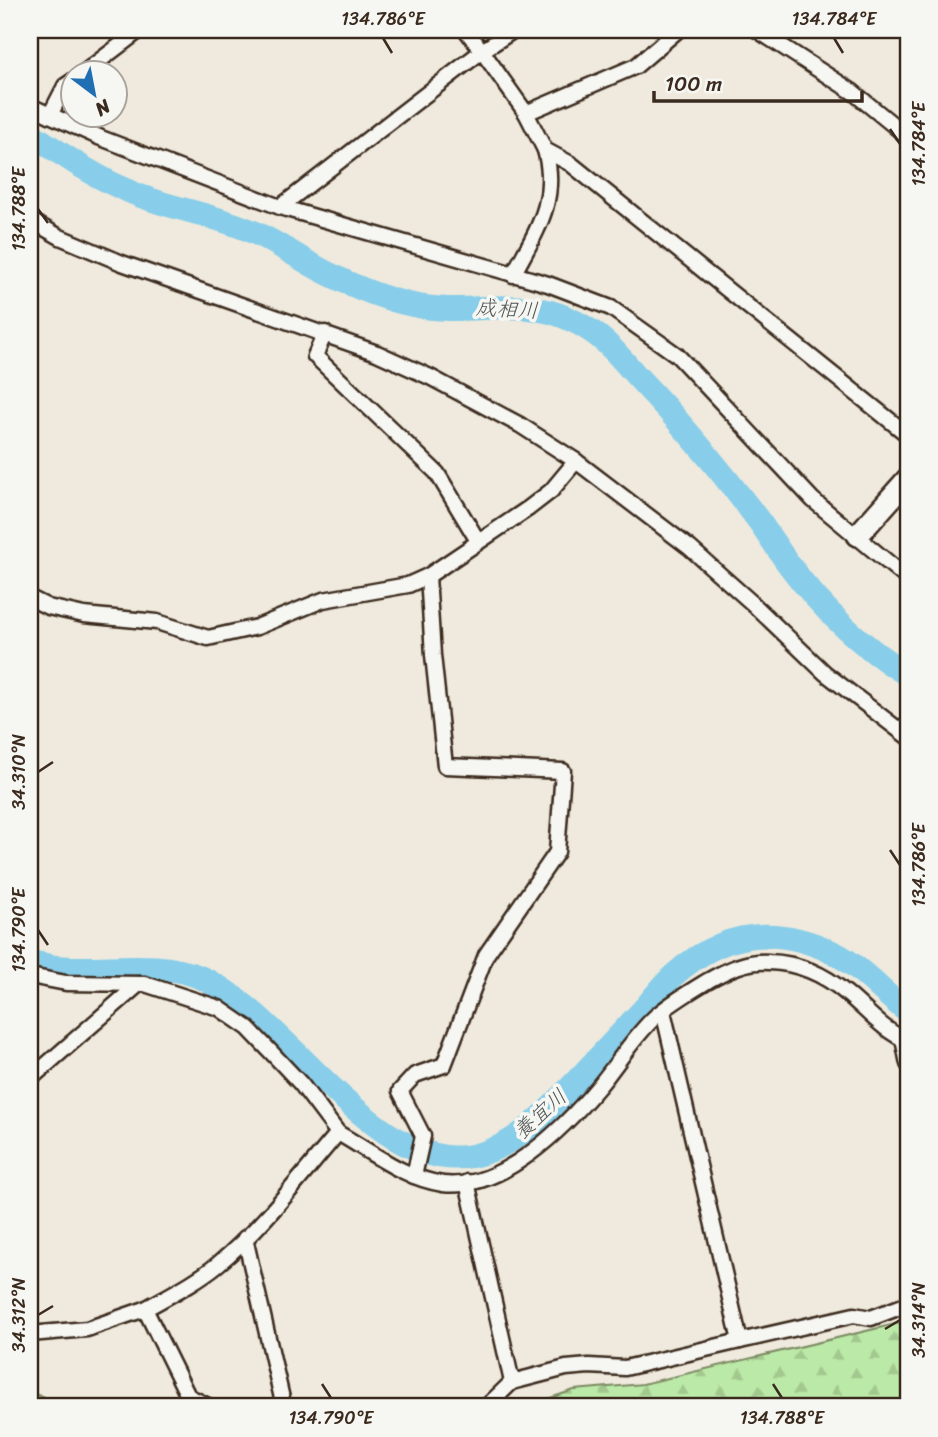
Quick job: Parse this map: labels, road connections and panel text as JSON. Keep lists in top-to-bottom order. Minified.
{"water":["成相川","養宜川"],"scale_bar":"100 m","north":"bottom right","coordinates":["134.786°E","134.784°E","134.788°E","34.310°N","134.790°E","34.312°N","34.314°N"]}
